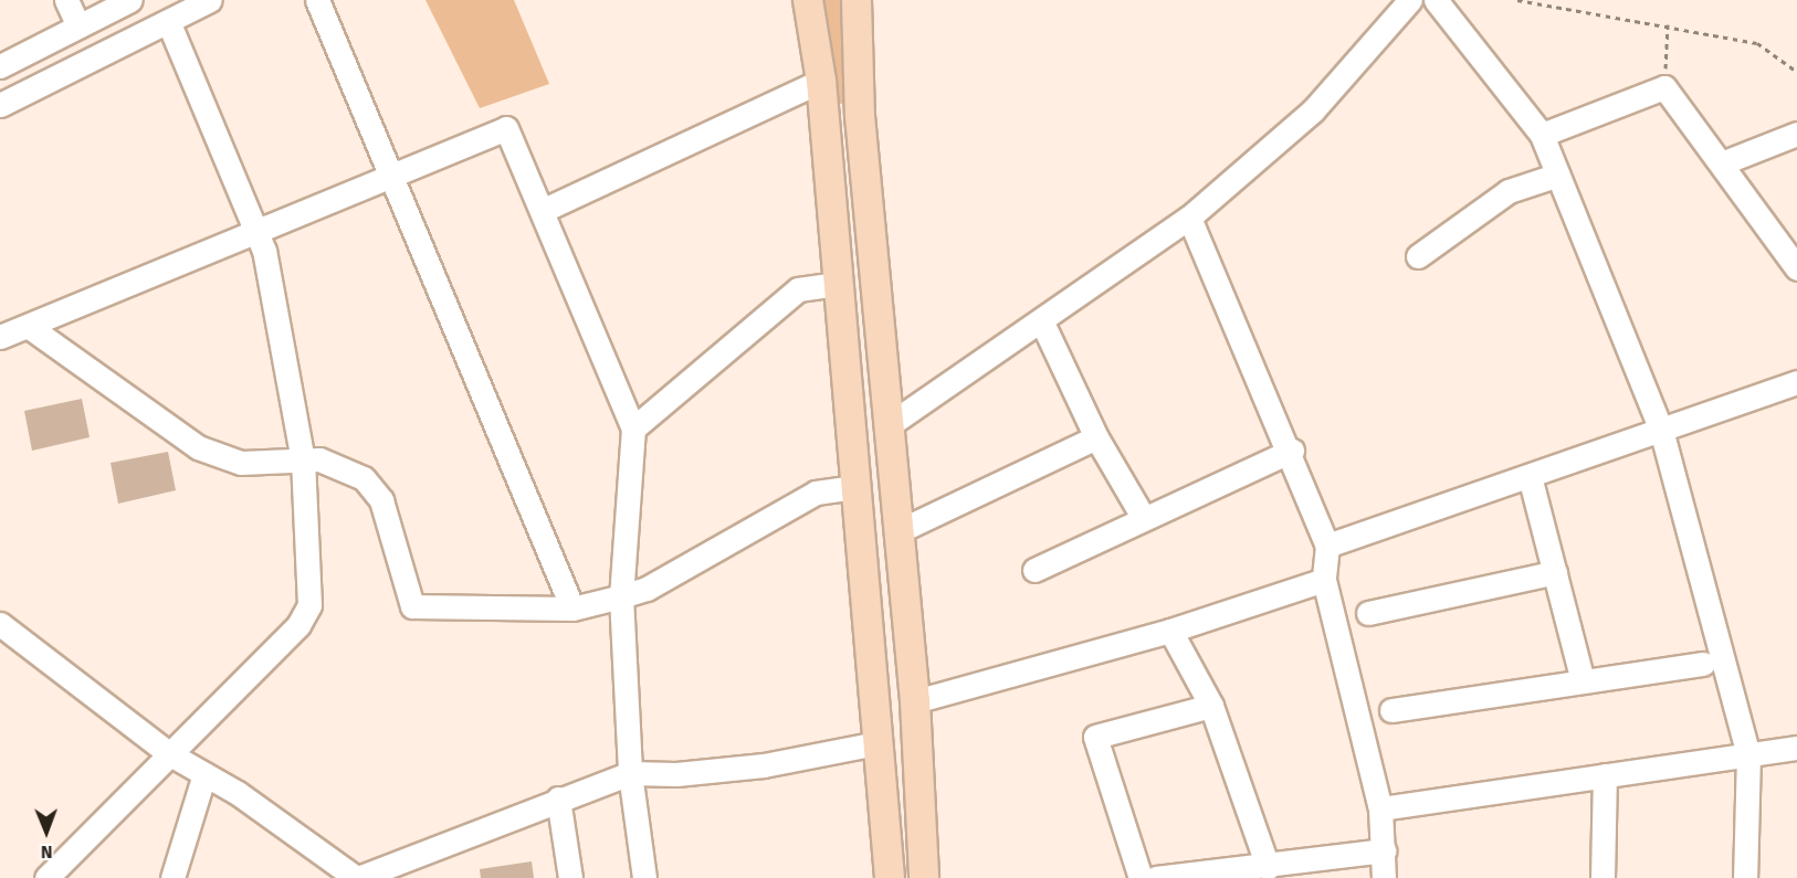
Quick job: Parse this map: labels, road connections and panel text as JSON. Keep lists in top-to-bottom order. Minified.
{"north":"bottom"}
